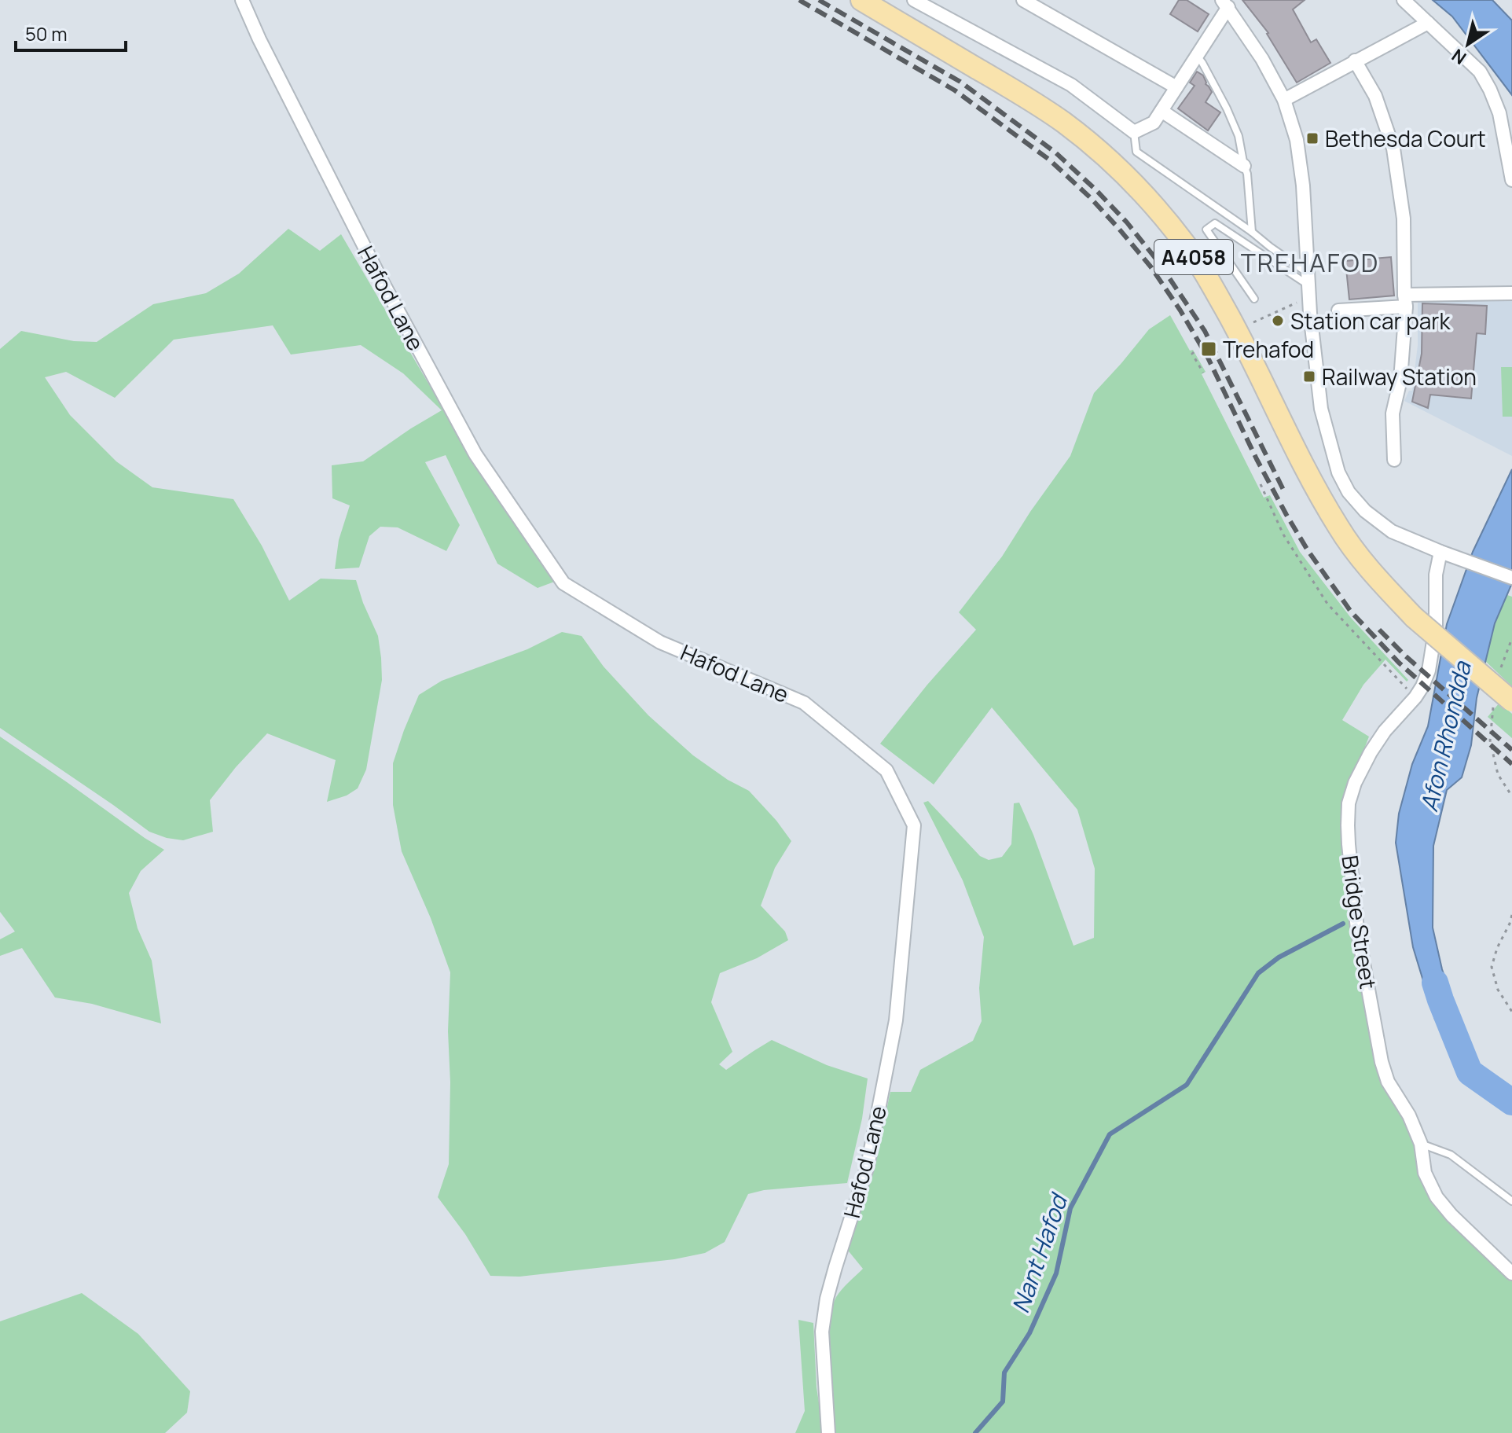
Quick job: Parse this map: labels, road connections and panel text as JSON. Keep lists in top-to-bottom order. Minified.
{"streets":{"main road":["A4058"],"street":["Hafod Lane","Bridge Street"]},"districts":["TREHAFOD"],"water":["Afon Rhondda","Nant Hafod"],"places":{"transit":["Bethesda Court","Trehafod","Railway Station"],"other":["Station car park"]},"scale_bar":"50 m","north":"bottom left"}
